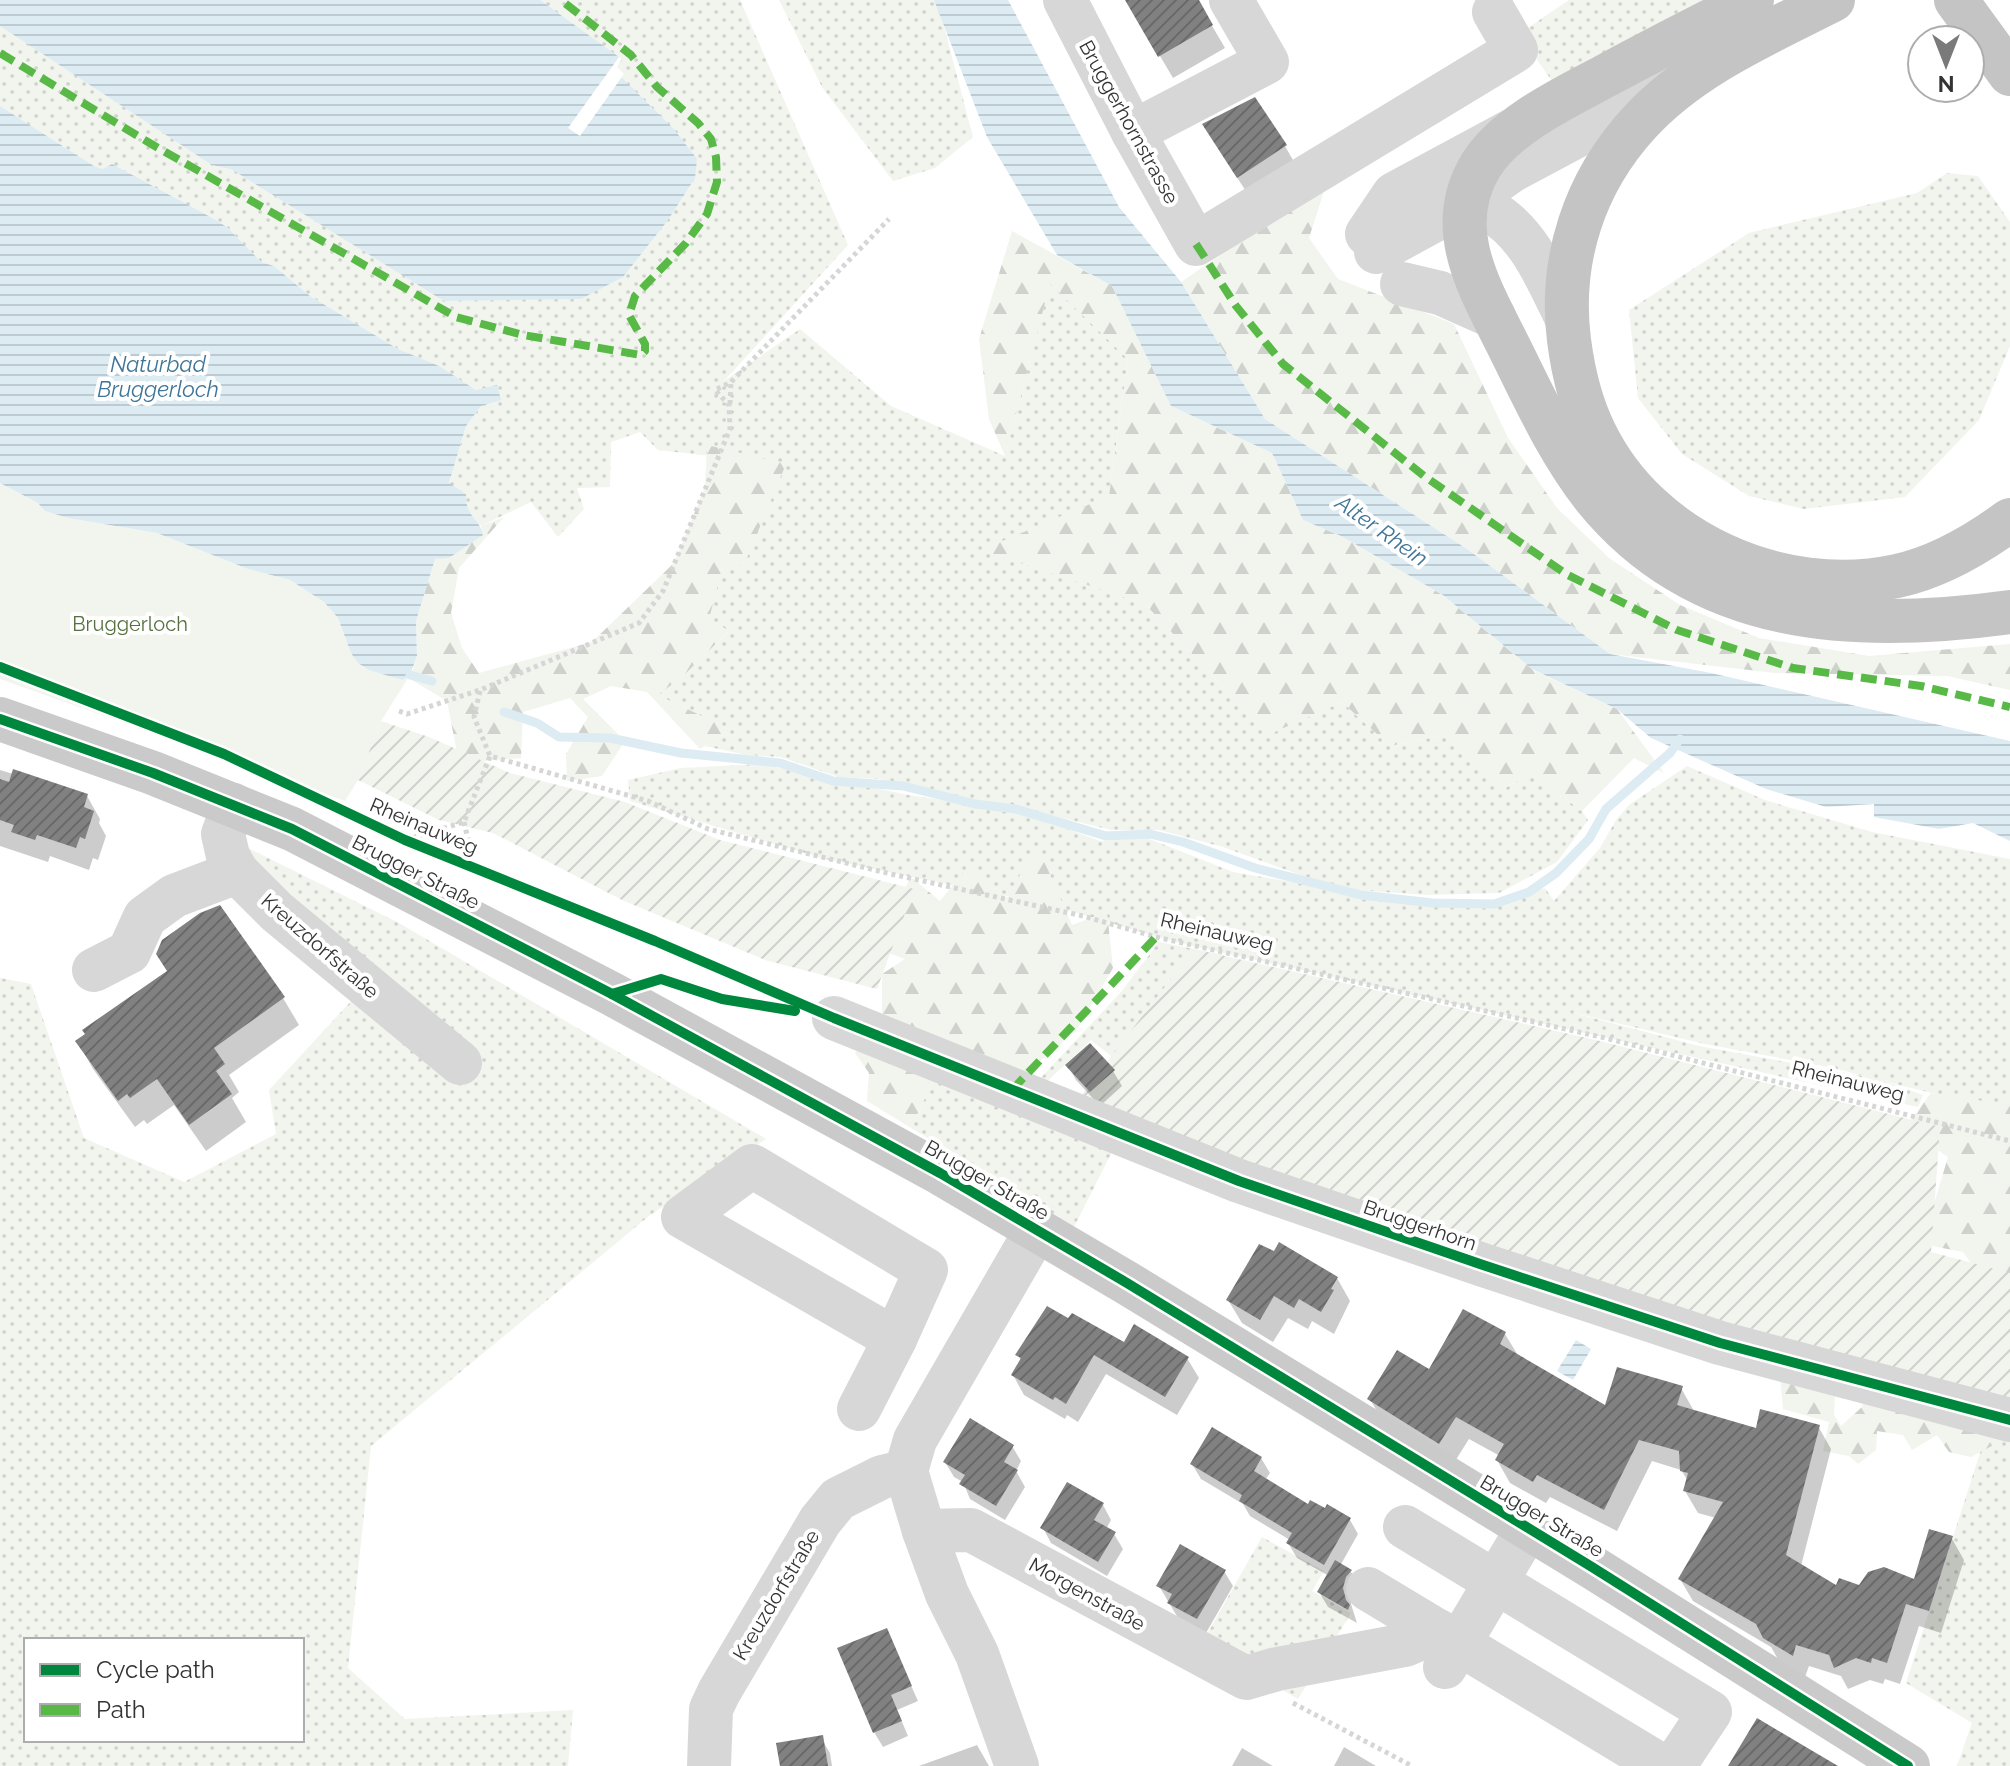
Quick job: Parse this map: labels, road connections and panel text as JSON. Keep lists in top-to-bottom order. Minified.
{"streets":{"main road":["Brugger Straße"],"street":["Bruggerhornstrasse","Kreuzdorfstraße","Bruggerhorn","Morgenstraße"],"cycle path":["Rheinauweg"]},"crossings":[["Brugger Straße","Kreuzdorfstraße"]],"water":["Naturbad Bruggerloch","Alter Rhein"],"parks":["Bruggerloch"],"legend":["Cycle path","Path"],"north":"bottom"}
